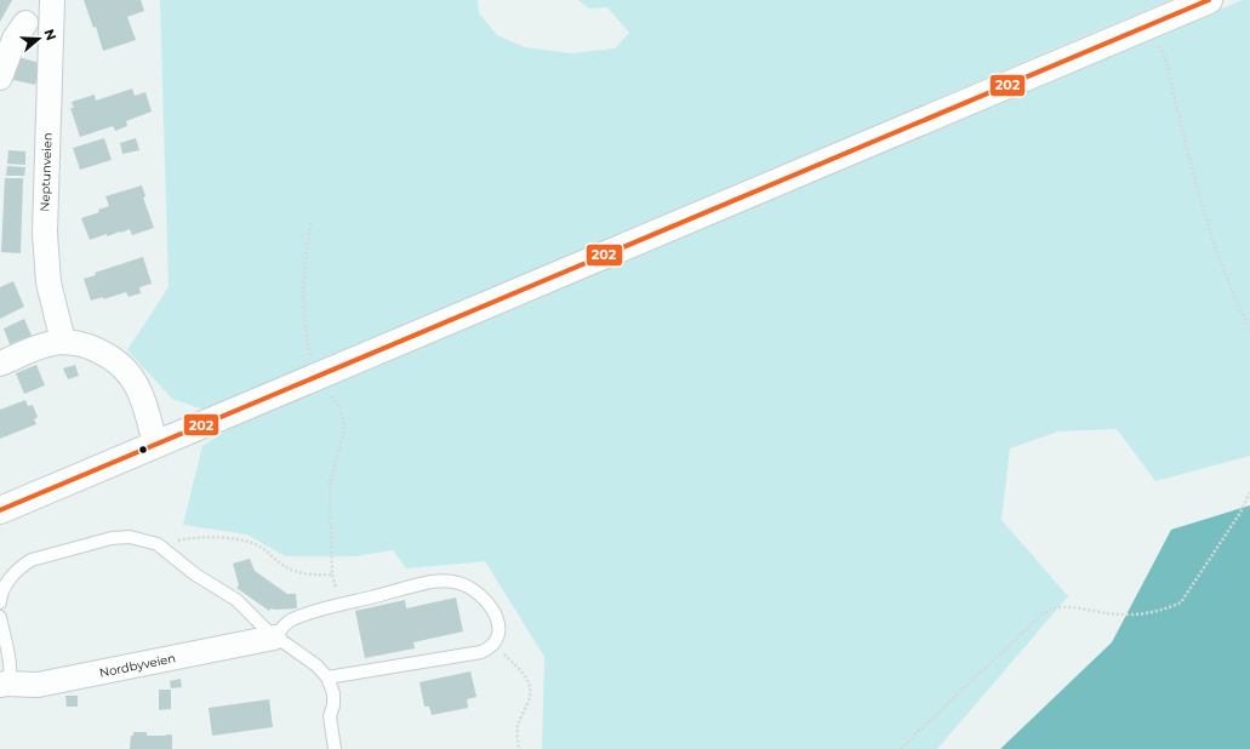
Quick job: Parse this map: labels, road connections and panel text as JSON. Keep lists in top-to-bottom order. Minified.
{"streets":{"street":["Neptunveien","Nordbyveien"]},"lines":["transit line 202"],"north":"right"}
